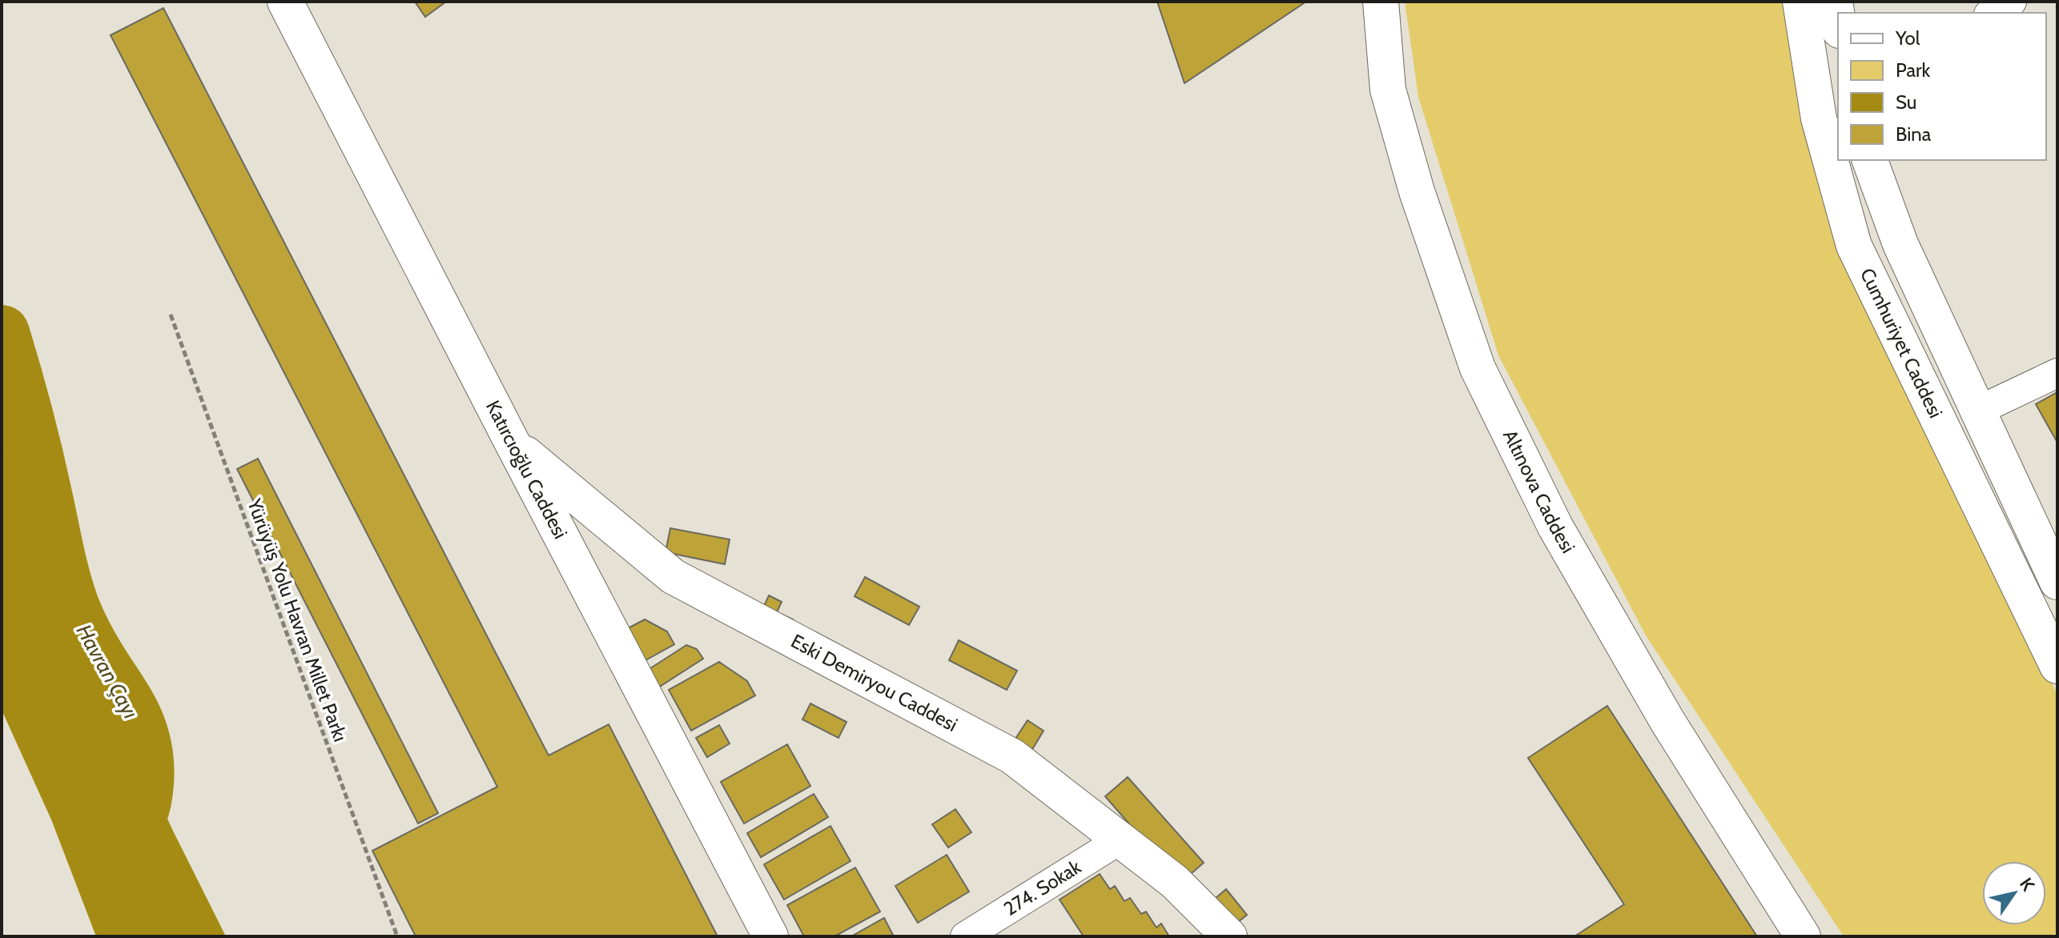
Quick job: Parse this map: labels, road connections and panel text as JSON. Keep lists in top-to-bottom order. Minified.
{"streets":{"main road":["Cumhuriyet Caddesi","Katırcıoğlu Caddesi","Altınova Caddesi","Eski Demiryou Caddesi"],"street":["274. Sokak"],"path":["Yürüyüş Yolu Havran Millet Parkı"]},"crossings":[["Katırcıoğlu Caddesi","Eski Demiryou Caddesi"],["Eski Demiryou Caddesi","274. Sokak"]],"water":["Havran Çayı"],"legend":["Yol","Park","Su","Bina"],"north":"top right"}
